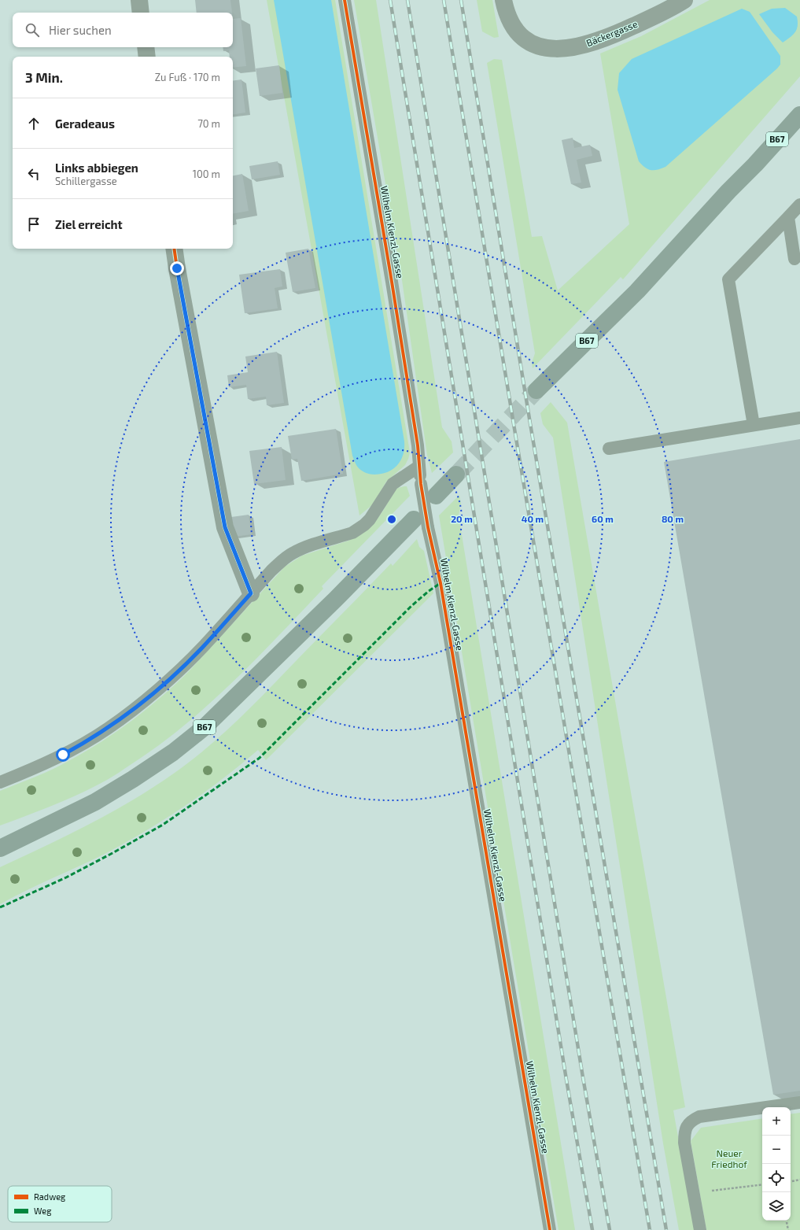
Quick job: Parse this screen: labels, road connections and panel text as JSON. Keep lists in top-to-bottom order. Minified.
{"streets":{"main road":["B67"],"street":["Bäckergasse"],"lane":["Wilhelm Kienzl-Gasse"]},"crossings":[["B67","Wilhelm Kienzl-Gasse"]],"parks":["Neuer Friedhof"],"legend":["Radweg","Weg"],"page":{"search":"Hier suchen","heading":["3 Min.","Zu Fuß · 170 m"],"list":[["Geradeaus","70 m"],["Links abbiegen","Schillergasse","100 m"],"Ziel erreicht"],"map_buttons":["+","−"]},"rings":["20 m","40 m","60 m","80 m"]}
